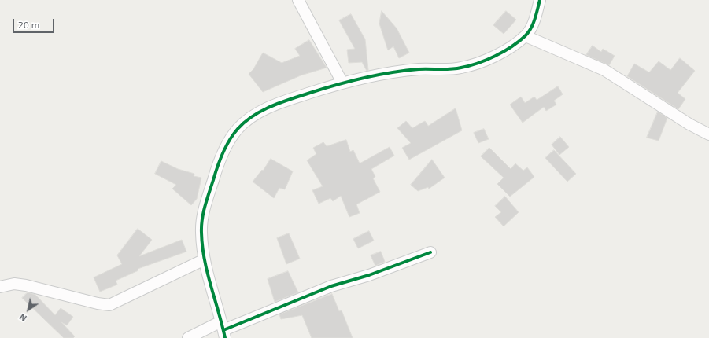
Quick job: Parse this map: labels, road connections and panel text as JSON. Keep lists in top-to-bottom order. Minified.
{"scale_bar":"20 m","north":"bottom left"}
